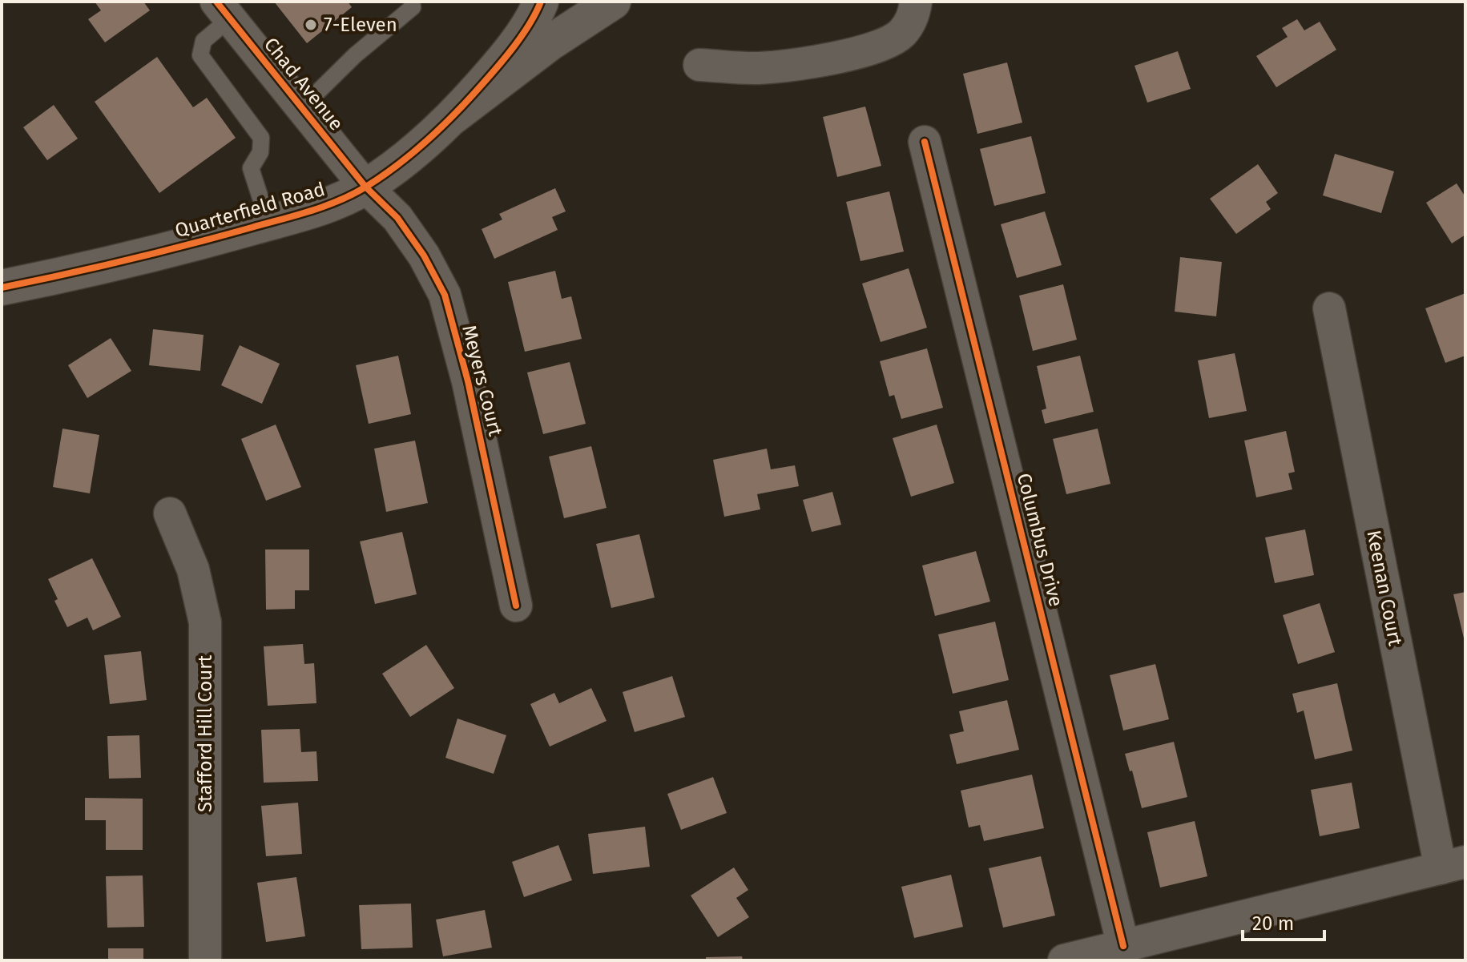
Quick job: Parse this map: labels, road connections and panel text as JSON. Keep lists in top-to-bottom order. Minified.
{"streets":{"street":["Chad Avenue","Quarterfield Road","Meyers Court","Columbus Drive","Keenan Court","Stafford Hill Court"]},"crossings":[["Chad Avenue","Quarterfield Road"],["Chad Avenue","Meyers Court"],["Quarterfield Road","Meyers Court"]],"places":["7-Eleven"],"scale_bar":"20 m"}
